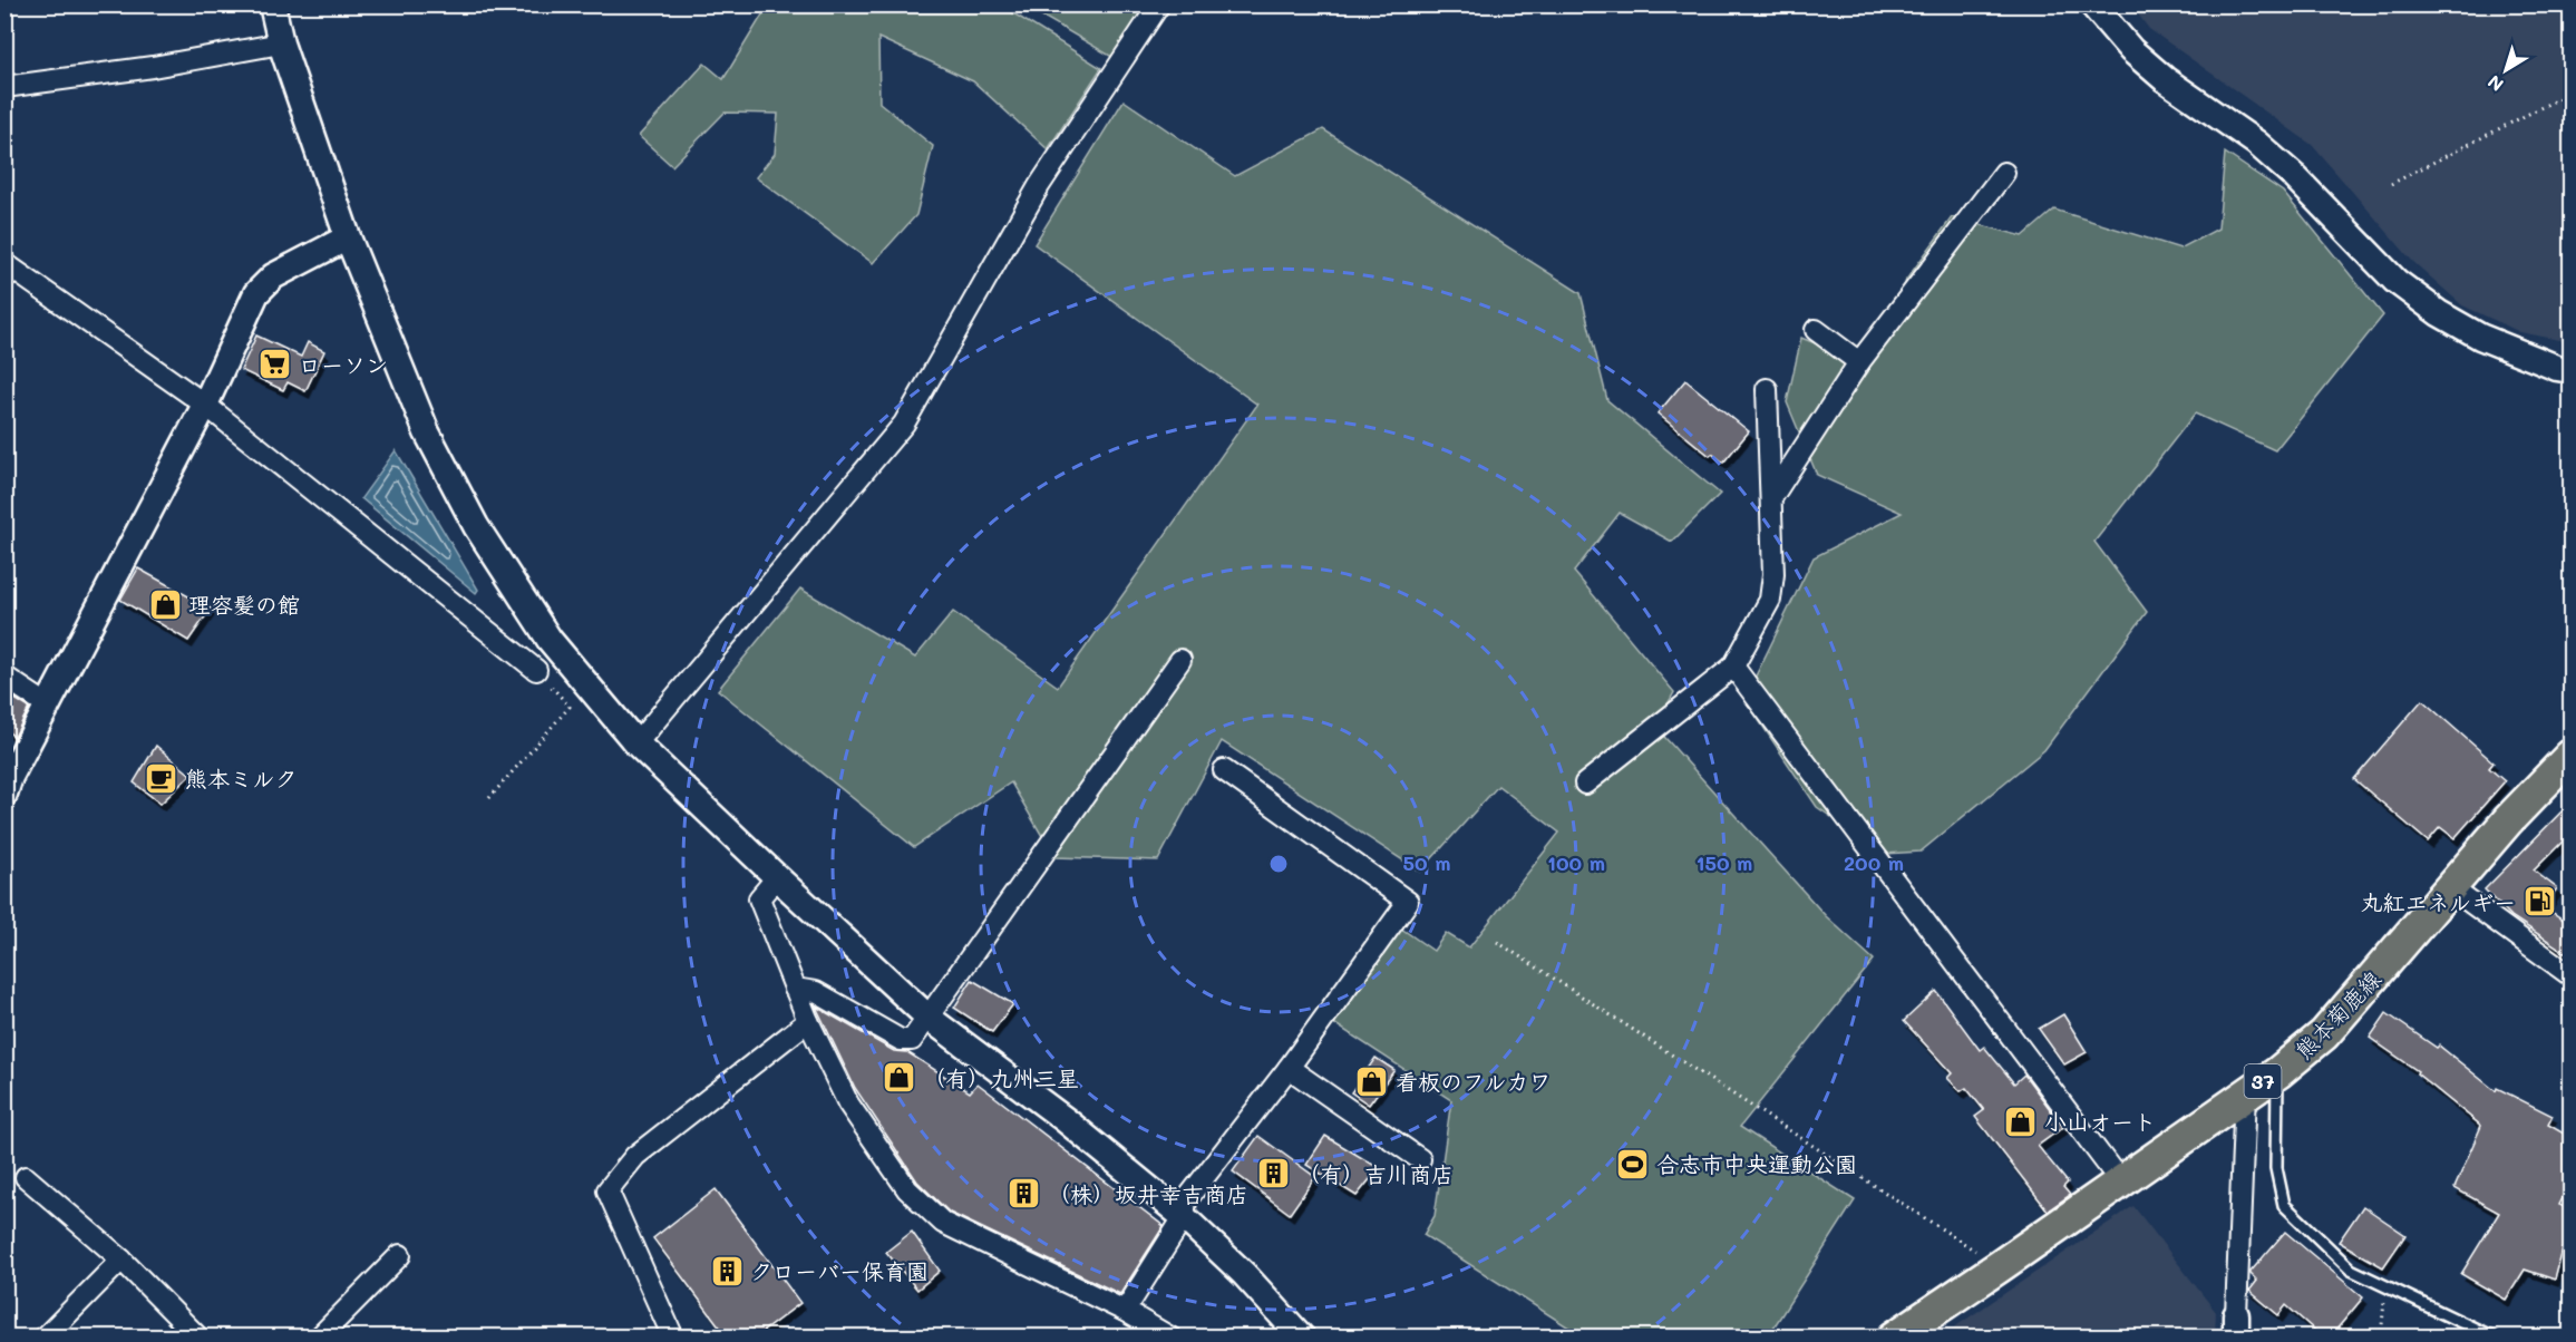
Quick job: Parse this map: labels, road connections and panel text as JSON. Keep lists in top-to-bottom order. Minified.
{"streets":{"main road":["熊本菊鹿線","37"]},"places":{"supermarket":["ローソン"],"shop":["理容髪の館","（有）九州三星","看板のフルカワ","小山オート"],"cafe":["熊本ミルク"],"fuel station":["丸紅エネルギー"],"sports":["合志市中央運動公園"],"building":["（有）吉川商店","（株）坂井幸吉商店","クローバー保育園"]},"north":"bottom left","rings":["50 m","100 m","150 m","200 m"]}
